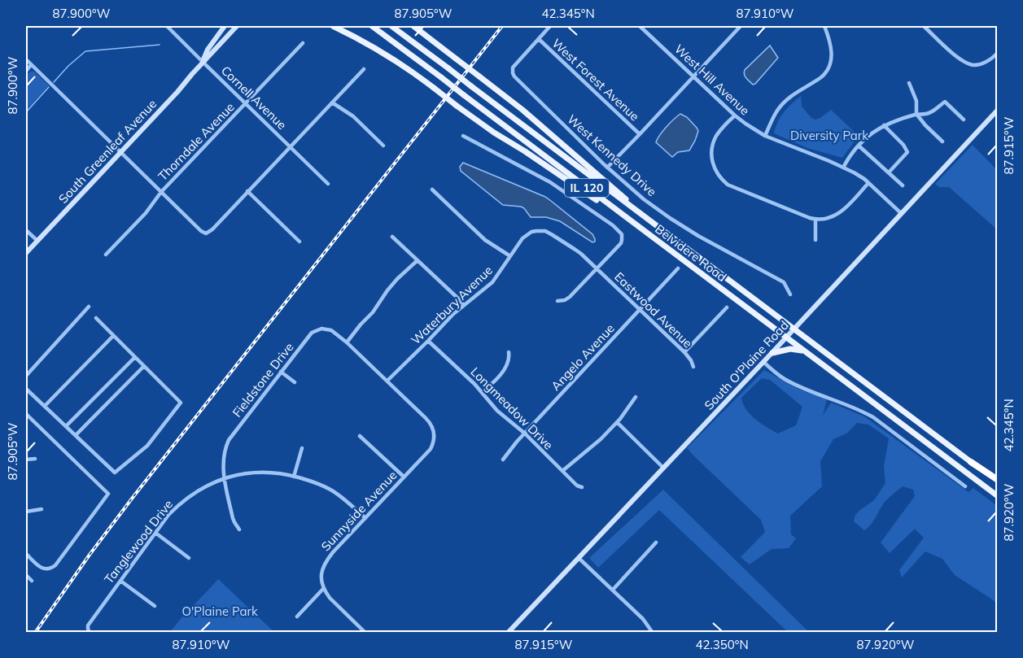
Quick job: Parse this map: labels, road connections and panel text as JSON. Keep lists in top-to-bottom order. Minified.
{"streets":{"main road":["South Greenleaf Avenue","IL 120","Belvidere Road","South O'Plaine Road"],"street":["West Forest Avenue","West Hill Avenue","Cornell Avenue","Thorndale Avenue","West Kennedy Drive","Waterbury Avenue","Eastwood Avenue","Angelo Avenue","Fieldstone Drive","Longmeadow Drive","Sunnyside Avenue","Tanglewood Drive"]},"crossings":[["West Forest Avenue","West Kennedy Drive"],["West Hill Avenue","South O'Plaine Road"],["Cornell Avenue","Thorndale Avenue"],["Cornell Avenue","South Greenleaf Avenue"],["Belvidere Road","South O'Plaine Road"],["Waterbury Avenue","Eastwood Avenue"],["Waterbury Avenue","Longmeadow Drive"],["Waterbury Avenue","Sunnyside Avenue"],["Eastwood Avenue","Angelo Avenue"],["Angelo Avenue","Longmeadow Drive"],["Fieldstone Drive","Tanglewood Drive"],["Sunnyside Avenue","Tanglewood Drive"]],"parks":["Diversity Park","O'Plaine Park"],"coordinates":["87.900°W","87.905°W","42.345°N","87.910°W","87.915°W","87.920°W","42.350°N"]}
